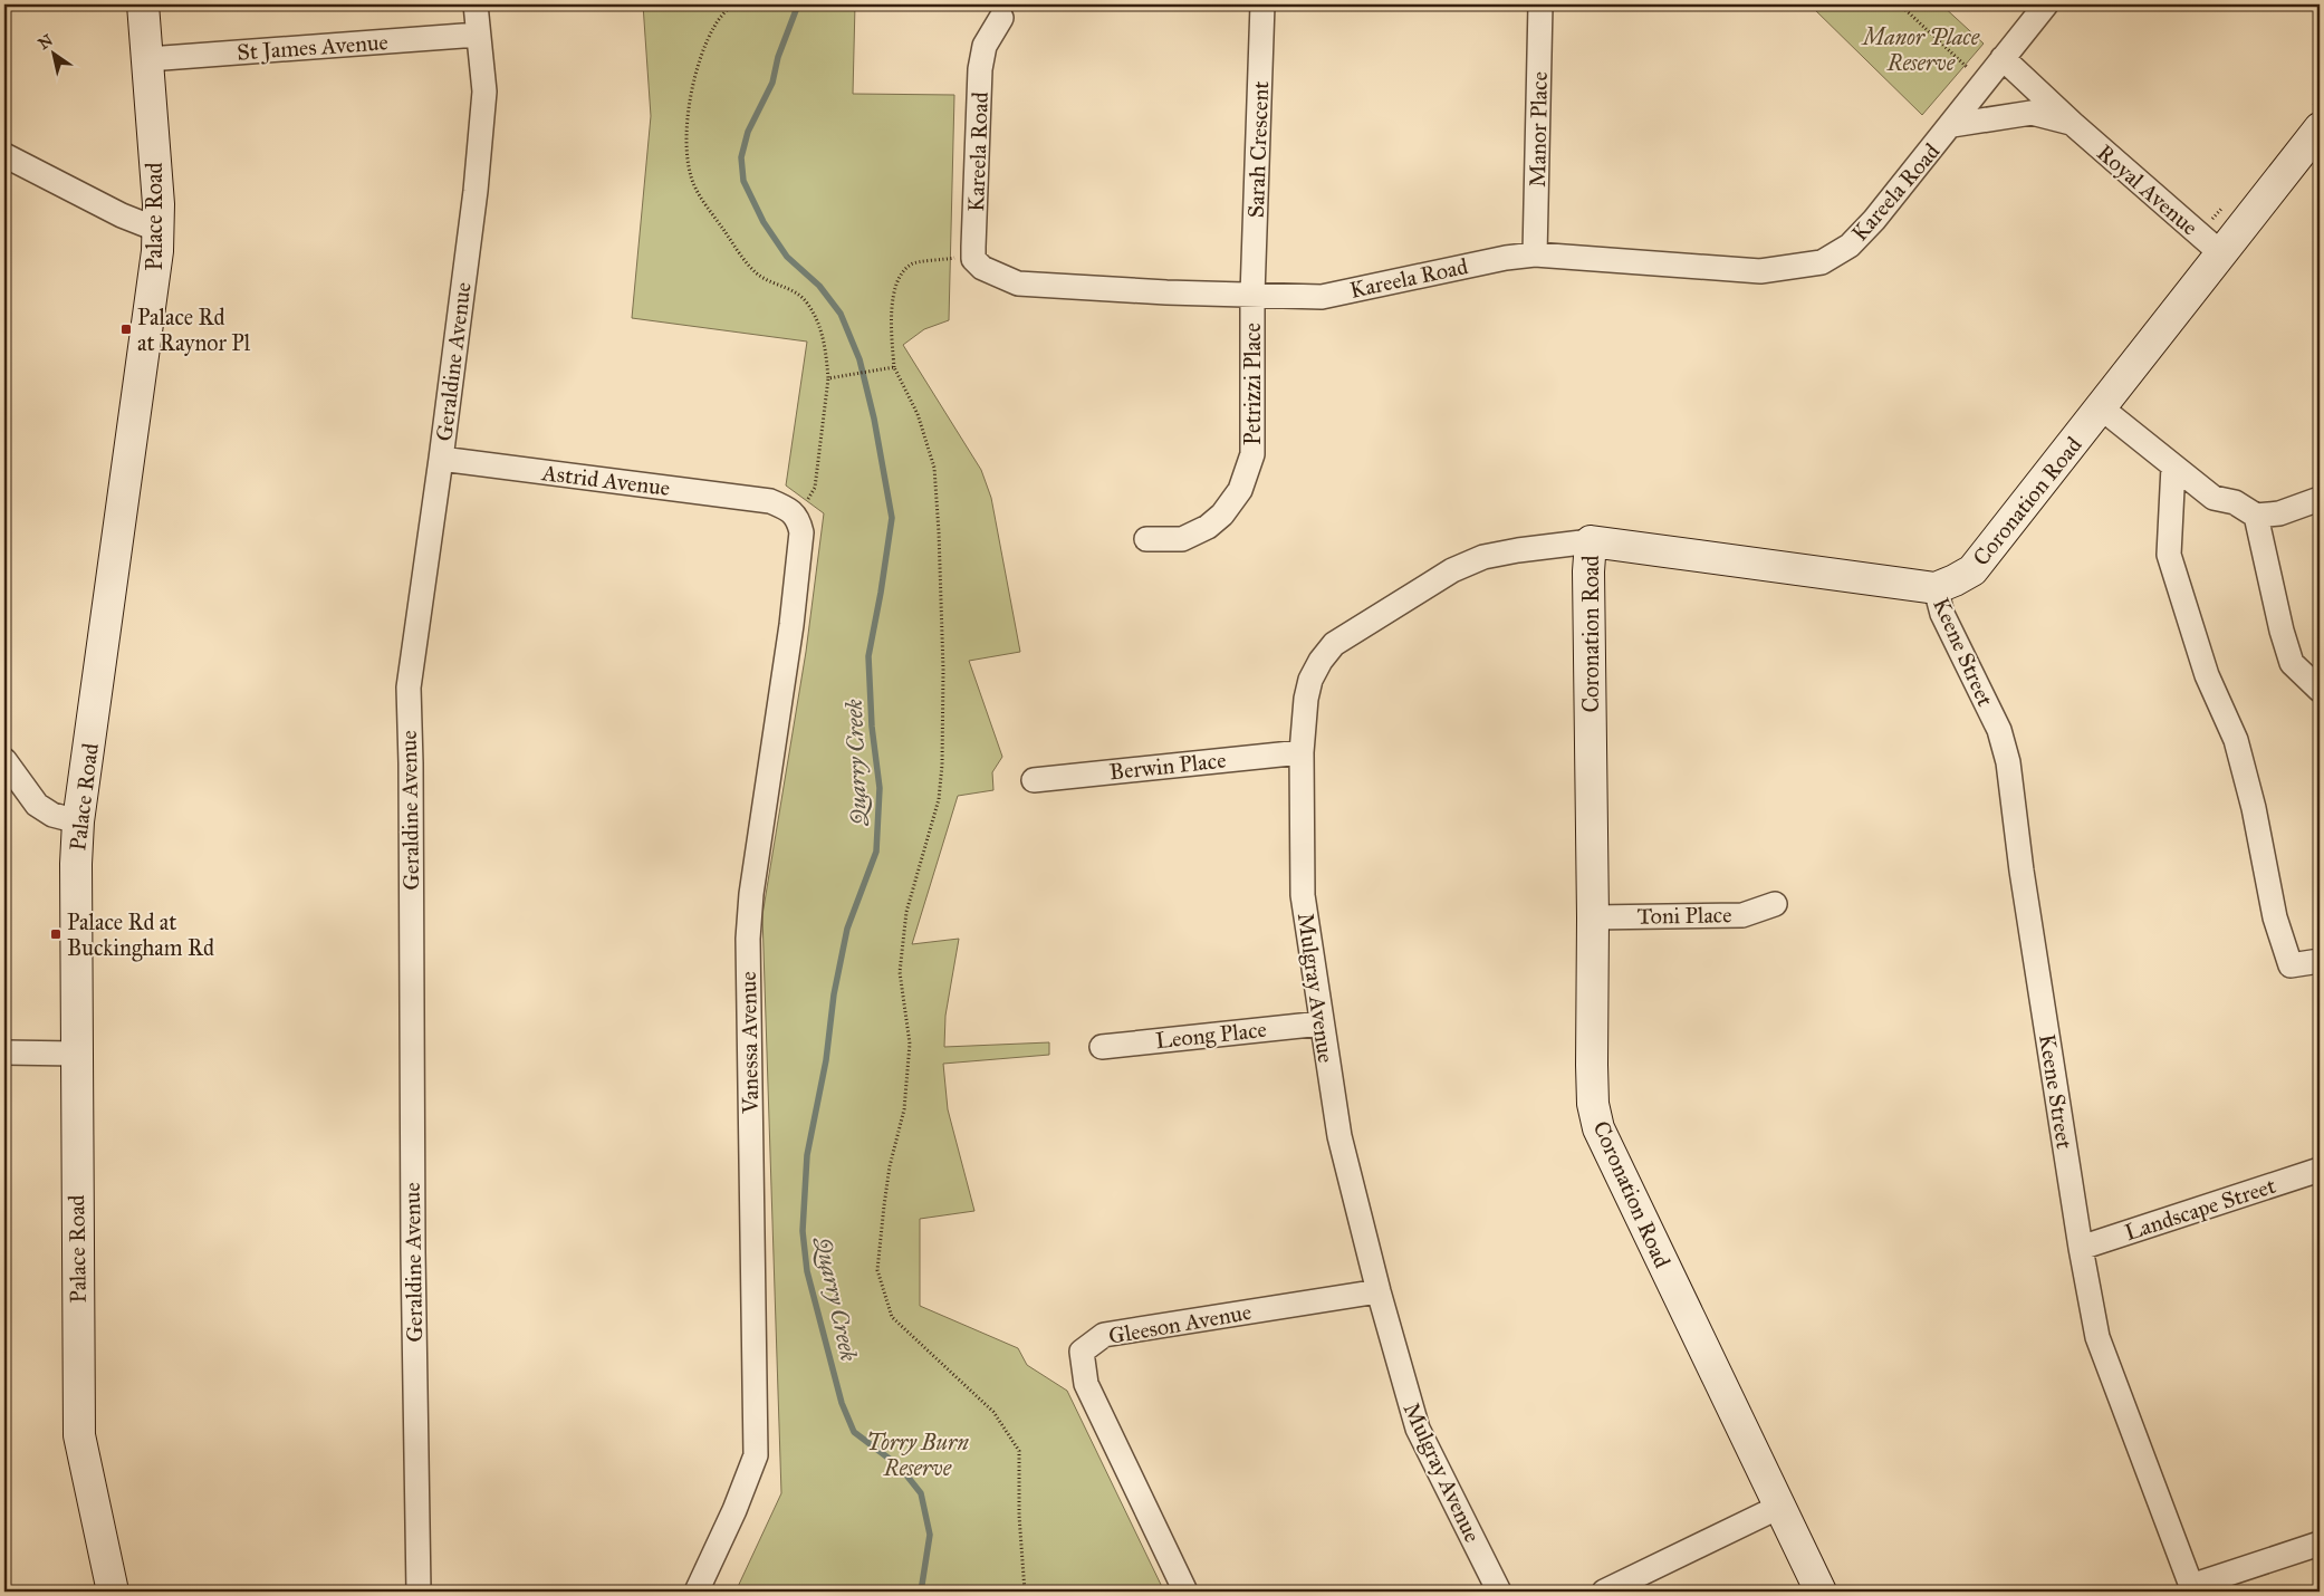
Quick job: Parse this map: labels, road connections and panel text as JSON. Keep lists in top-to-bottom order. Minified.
{"streets":{"street":["St James Avenue","Manor Place","Sarah Crescent","Kareela Road","Royal Avenue","Palace Road","Geraldine Avenue","Petrizzi Place","Astrid Avenue","Coronation Road","Keene Street","Berwin Place","Toni Place","Mulgray Avenue","Leong Place","Vanessa Avenue","Landscape Street","Gleeson Avenue"]},"crossings":[["St James Avenue","Palace Road"],["St James Avenue","Geraldine Avenue"],["Manor Place","Kareela Road"],["Sarah Crescent","Kareela Road"],["Sarah Crescent","Petrizzi Place"],["Kareela Road","Royal Avenue"],["Kareela Road","Petrizzi Place"],["Royal Avenue","Coronation Road"],["Geraldine Avenue","Astrid Avenue"],["Astrid Avenue","Vanessa Avenue"],["Coronation Road","Keene Street"],["Coronation Road","Toni Place"],["Coronation Road","Mulgray Avenue"],["Keene Street","Landscape Street"],["Berwin Place","Mulgray Avenue"],["Mulgray Avenue","Leong Place"],["Mulgray Avenue","Gleeson Avenue"]],"water":["Quarry Creek"],"parks":["Manor Place Reserve","Torry Burn Reserve"],"places":{"transit":["Palace Rd at Raynor Pl","Palace Rd at Buckingham Rd"]},"north":"top left"}
